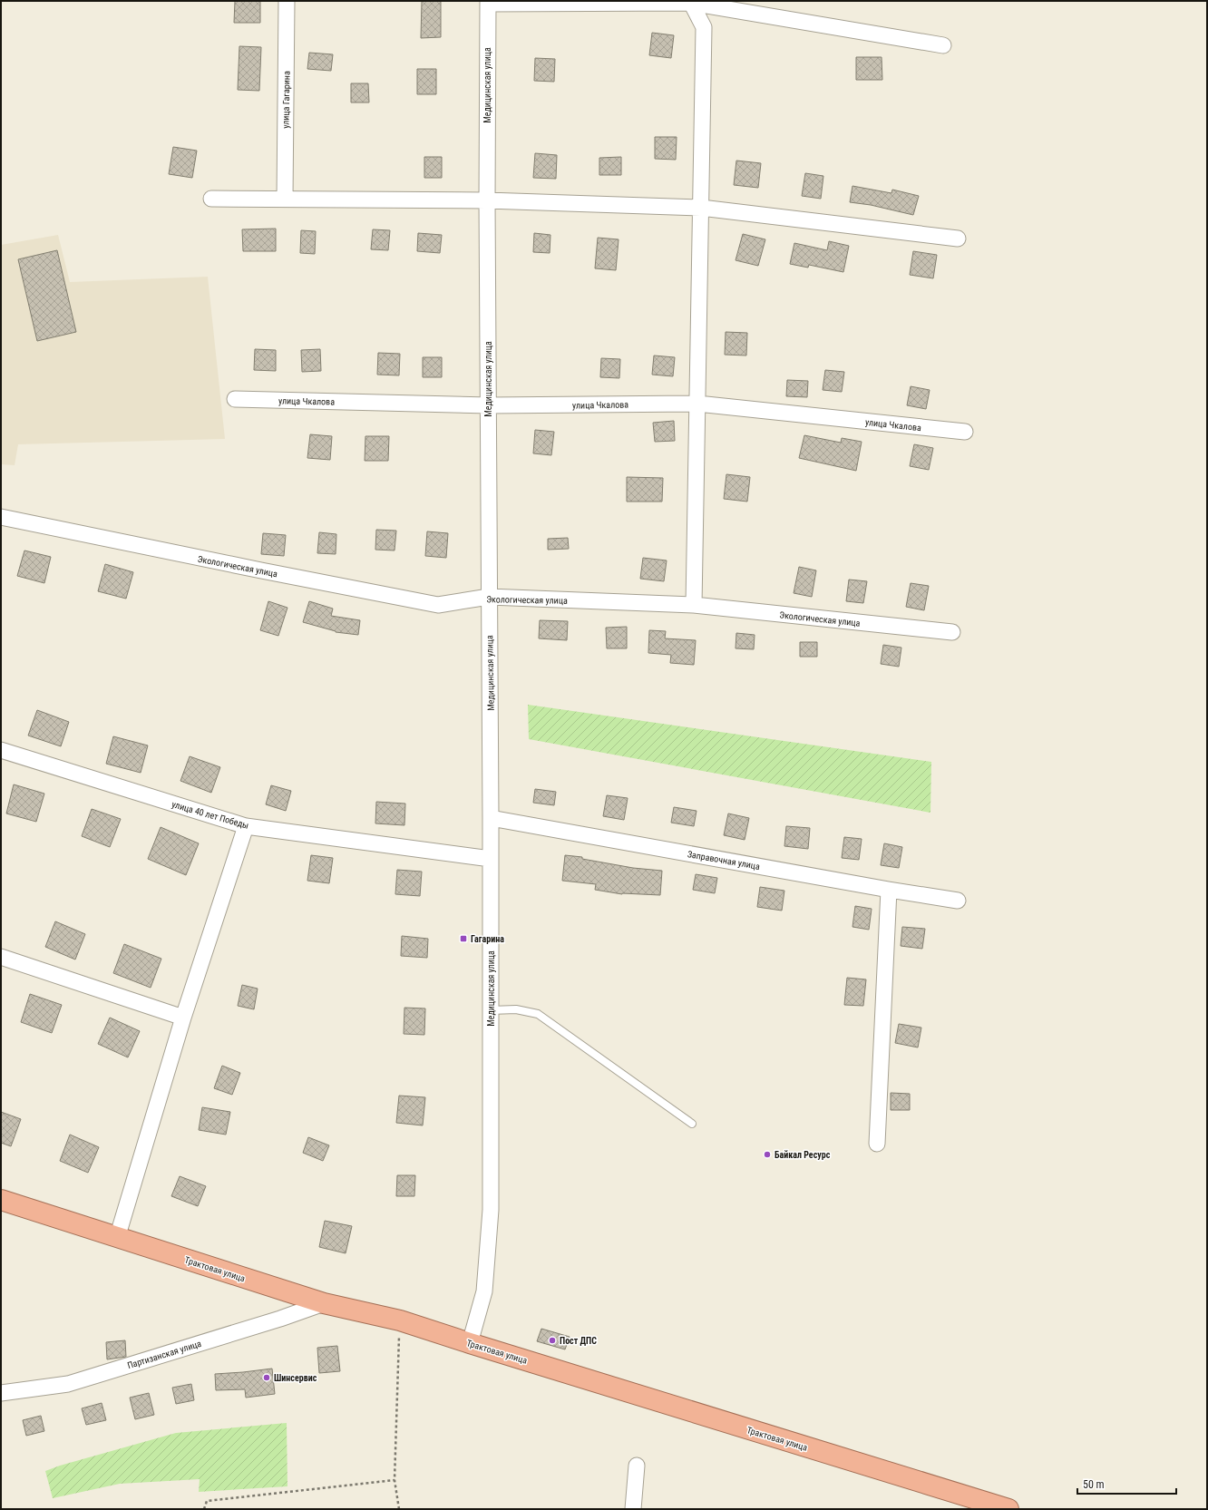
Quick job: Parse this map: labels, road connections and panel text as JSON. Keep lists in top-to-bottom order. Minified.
{"streets":{"highway":["Трактовая улица"],"street":["Медицинская улица","улица Гагарина","улица Чкалова","Экологическая улица","улица 40 лет Победы","Заправочная улица","Партизанская улица"]},"crossings":[["Медицинская улица","улица Чкалова"],["Медицинская улица","Экологическая улица"],["Медицинская улица","улица 40 лет Победы"],["Медицинская улица","Заправочная улица"],["Медицинская улица","Трактовая улица"],["Трактовая улица","Партизанская улица"]],"places":{"transit":["Гагарина"],"other":["Байкал Ресурс","Пост ДПС","Шинсервис"]},"scale_bar":"50 m"}
